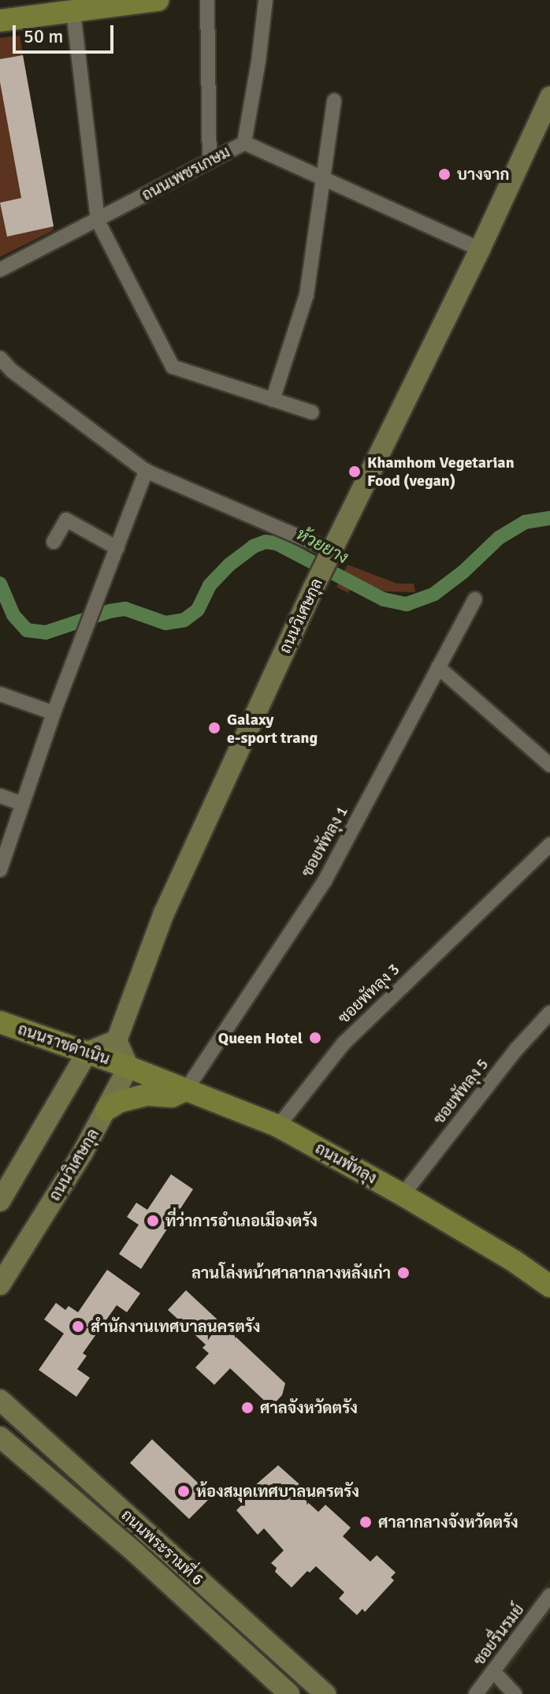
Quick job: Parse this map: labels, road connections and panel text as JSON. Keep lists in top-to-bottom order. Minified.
{"streets":{"main road":["ถนนวิเศษกุล","ถนนราชดำเนิน","ถนนพัทลุง","ถนนพระรามที่ 6"],"street":["ถนนเพชรเกษม","ซอยพัทลุง 1","ซอยพัทลุง 3","ซอยพัทลุง 5","ซอยรื่นรมย์"]},"crossings":[["ถนนวิเศษกุล","ถนนราชดำเนิน"],["ถนนวิเศษกุล","ถนนพัทลุง"],["ซอยพัทลุง 1","ถนนพัทลุง"],["ซอยพัทลุง 3","ถนนพัทลุง"],["ถนนราชดำเนิน","ถนนพัทลุง"],["ซอยพัทลุง 5","ถนนพัทลุง"]],"water":["ห้วยยาง"],"places":["บางจาก","Khamhom Vegetarian Food (vegan)","Galaxy e-sport trang","Queen Hotel","ที่ว่าการอำเภอเมืองตรัง","ลานโล่งหน้าศาลากลางหลังเก่า","สำนักงานเทศบาลนครตรัง","ศาลจังหวัดตรัง","ห้องสมุดเทศบาลนครตรัง","ศาลากลางจังหวัดตรัง"],"scale_bar":"50 m"}
